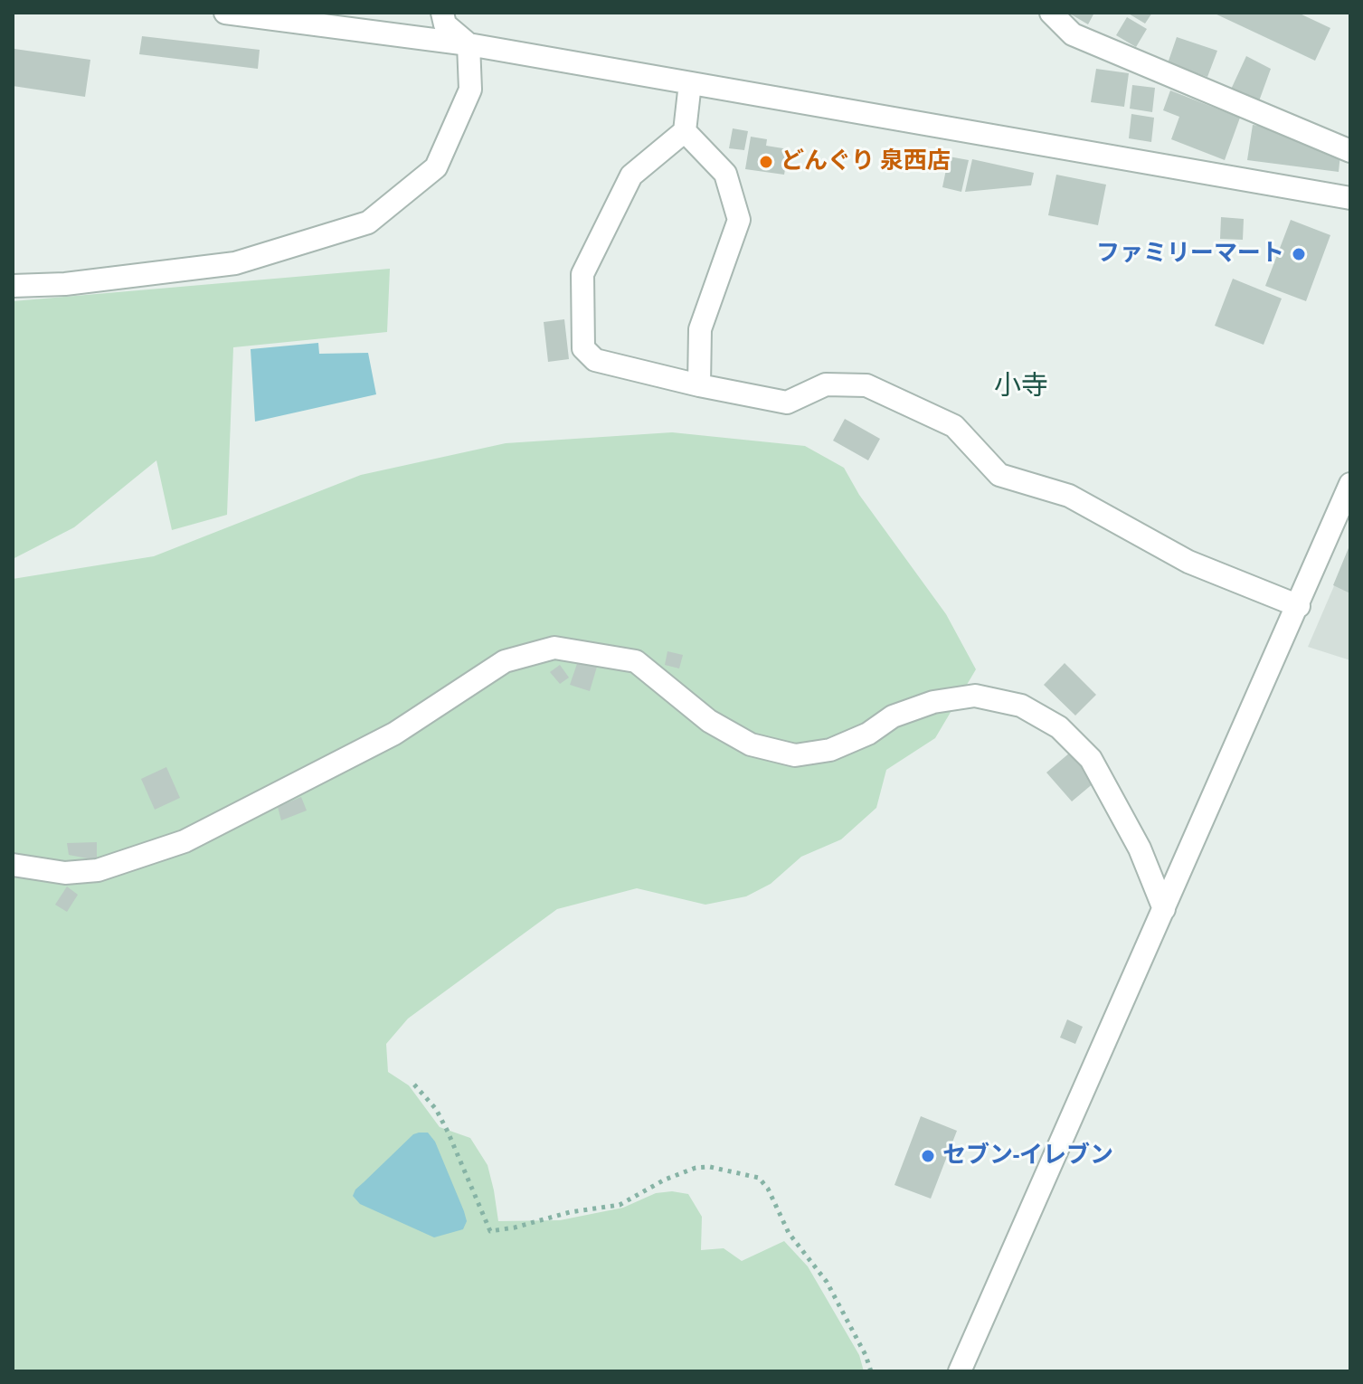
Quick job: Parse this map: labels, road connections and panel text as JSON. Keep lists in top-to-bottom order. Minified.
{"districts":["小寺"],"places":["どんぐり 泉西店","ファミリーマート","セブン-イレブン"]}
